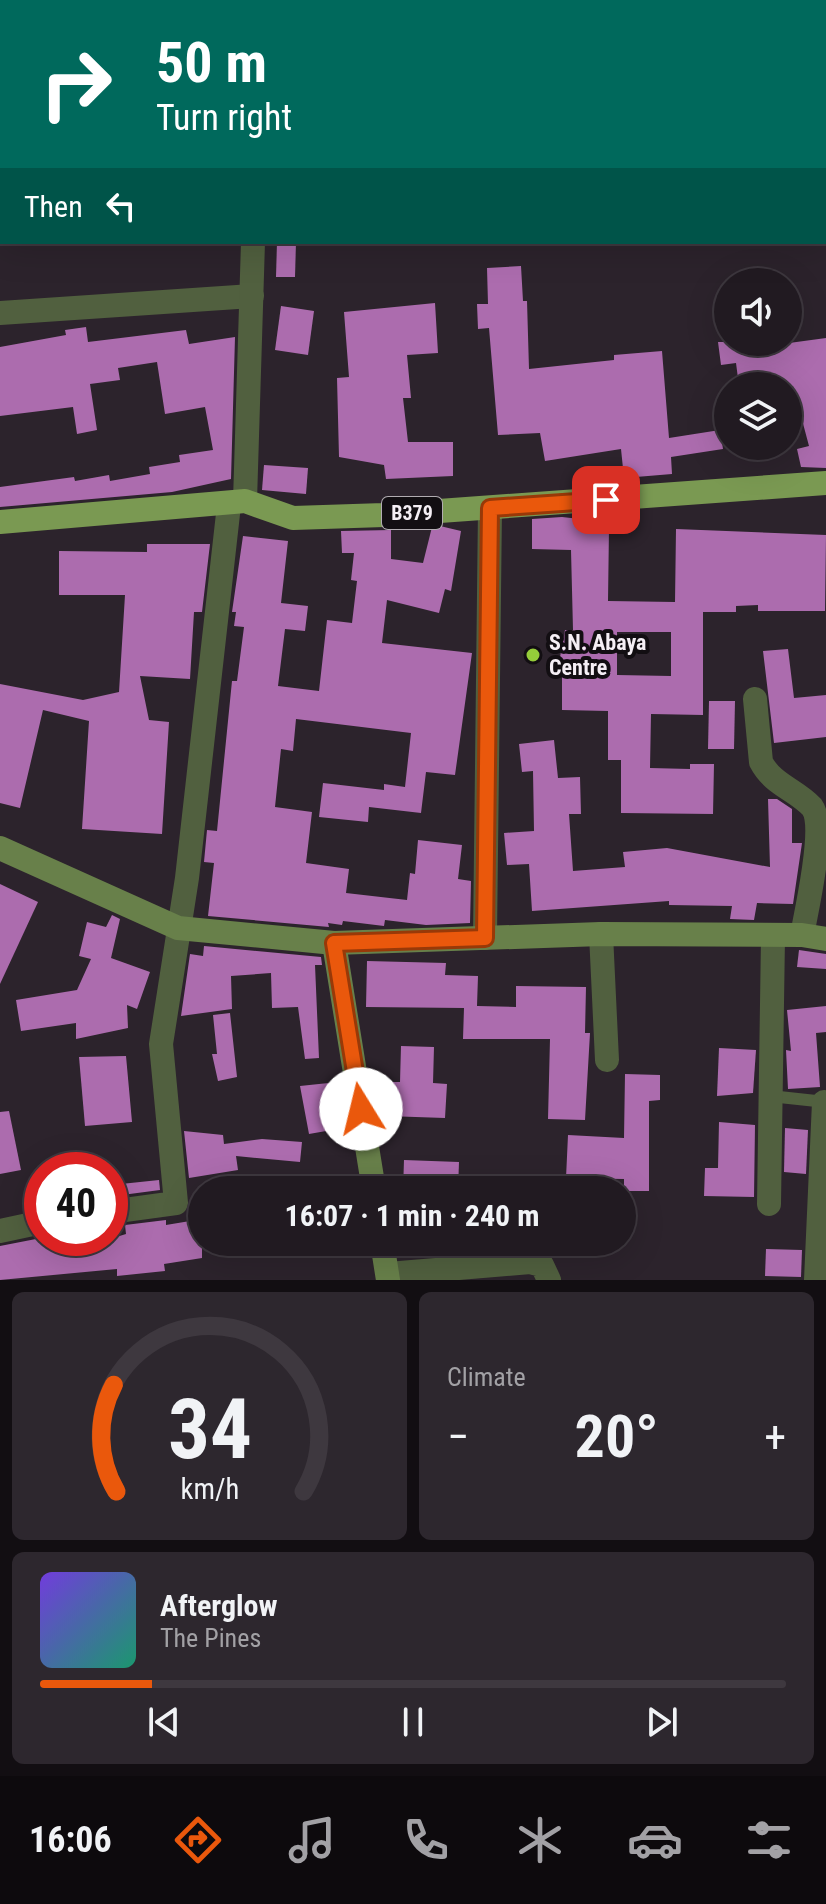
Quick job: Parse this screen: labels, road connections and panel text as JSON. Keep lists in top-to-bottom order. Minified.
{"streets":{"main road":["B379"]},"places":["S.N. Abaya Centre"],"page":{"turn":["50 m","Turn right"],"then":"Then","limit":"40","trip":"16:07 · 1 min · 240 m","tile":"Climate","heat":["−","20°","+"],"song":["Afterglow","The Pines"],"tabs":"16:06","gauge":["34","km/h"]}}
